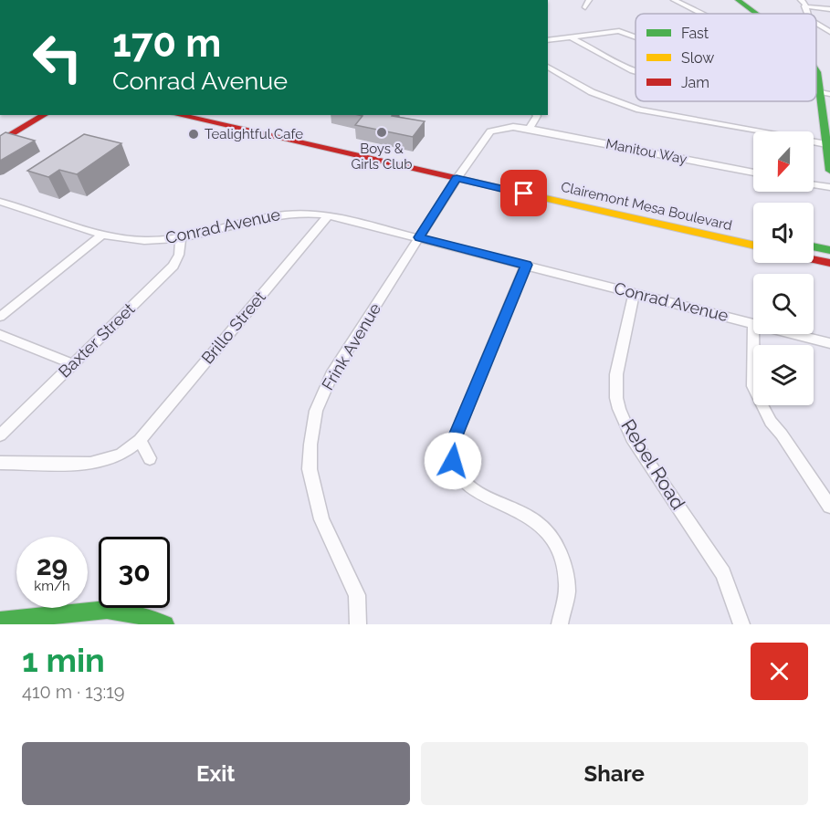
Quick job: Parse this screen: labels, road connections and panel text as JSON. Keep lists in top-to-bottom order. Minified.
{"streets":{"main road":["Clairemont Mesa Boulevard"],"street":["Manitou Way","Conrad Avenue","Brillo Street","Baxter Street","Frink Avenue","Rebel Road"]},"crossings":[["Manitou Way","Frink Avenue"],["Clairemont Mesa Boulevard","Frink Avenue"],["Conrad Avenue","Brillo Street"],["Conrad Avenue","Baxter Street"],["Conrad Avenue","Frink Avenue"],["Conrad Avenue","Rebel Road"]],"places":["Boys & Girls Club","Tealightful Cafe"],"legend":["Fast","Slow","Jam"],"north":"bottom","page":{"turn":["170 m","Conrad Avenue"],"speed":"29 km/h","limit":"30","heading":["1 min","410 m · 13:19"],"buttons":["Exit","Share"]}}
